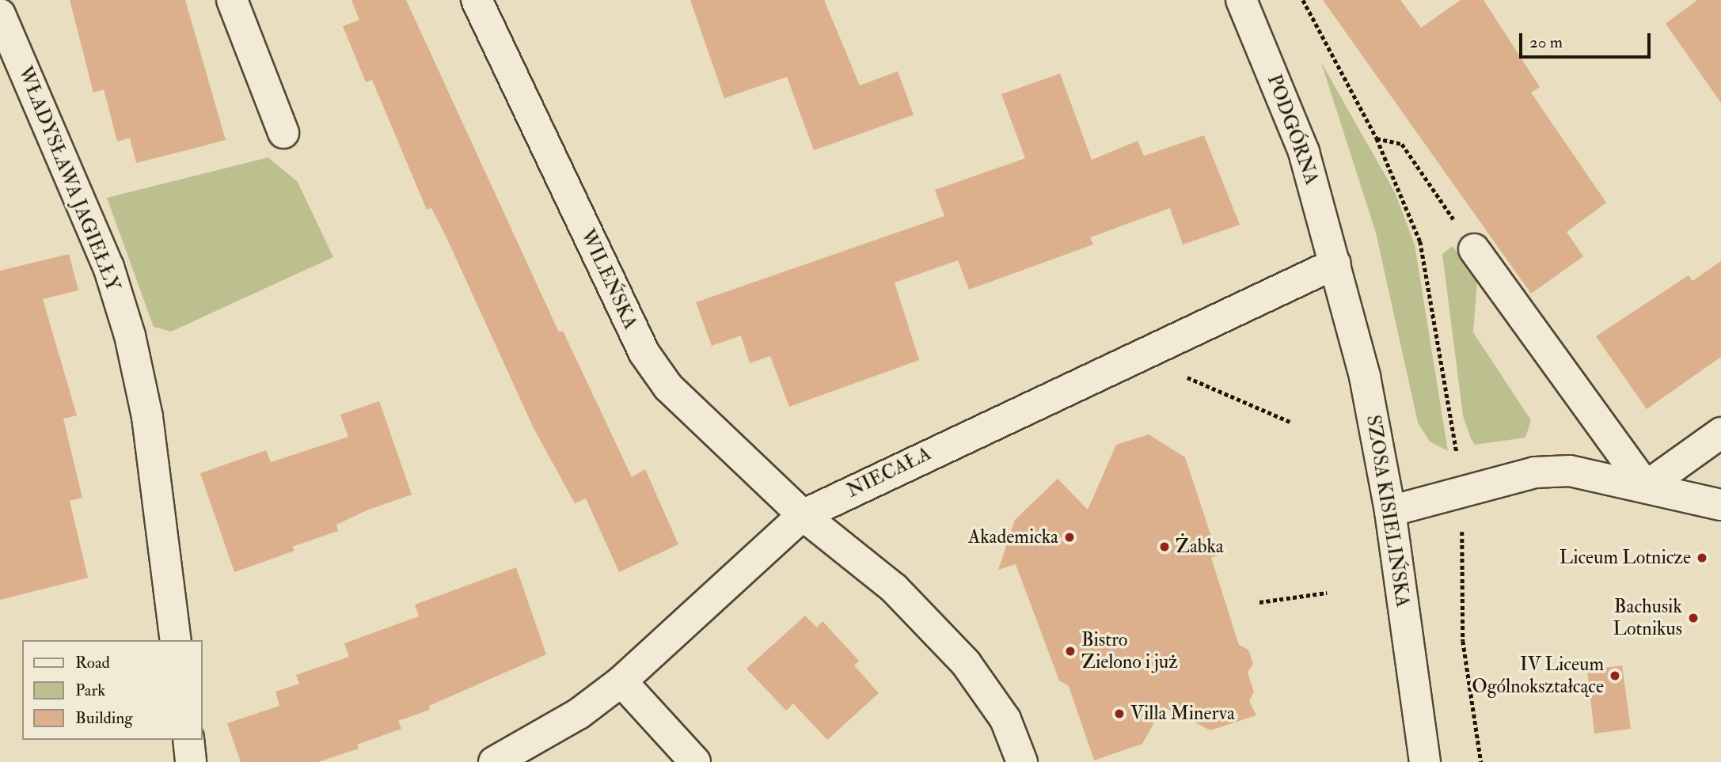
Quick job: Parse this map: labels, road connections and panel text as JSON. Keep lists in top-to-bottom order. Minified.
{"streets":{"street":["PODGÓRNA","WŁADYSŁAWA JAGIEŁŁY","WILEŃSKA","NIECAŁA","SZOSA KISIELIŃSKA"]},"crossings":[["PODGÓRNA","NIECAŁA"],["PODGÓRNA","SZOSA KISIELIŃSKA"],["WILEŃSKA","NIECAŁA"],["NIECAŁA","SZOSA KISIELIŃSKA"]],"places":["Akademicka","Żabka","Liceum Lotnicze","Bachusik Lotnikus","Bistro Zielono i już","IV Liceum Ogólnokształcące","Villa Minerva"],"legend":["Road","Park","Building"],"scale_bar":"20 m"}
